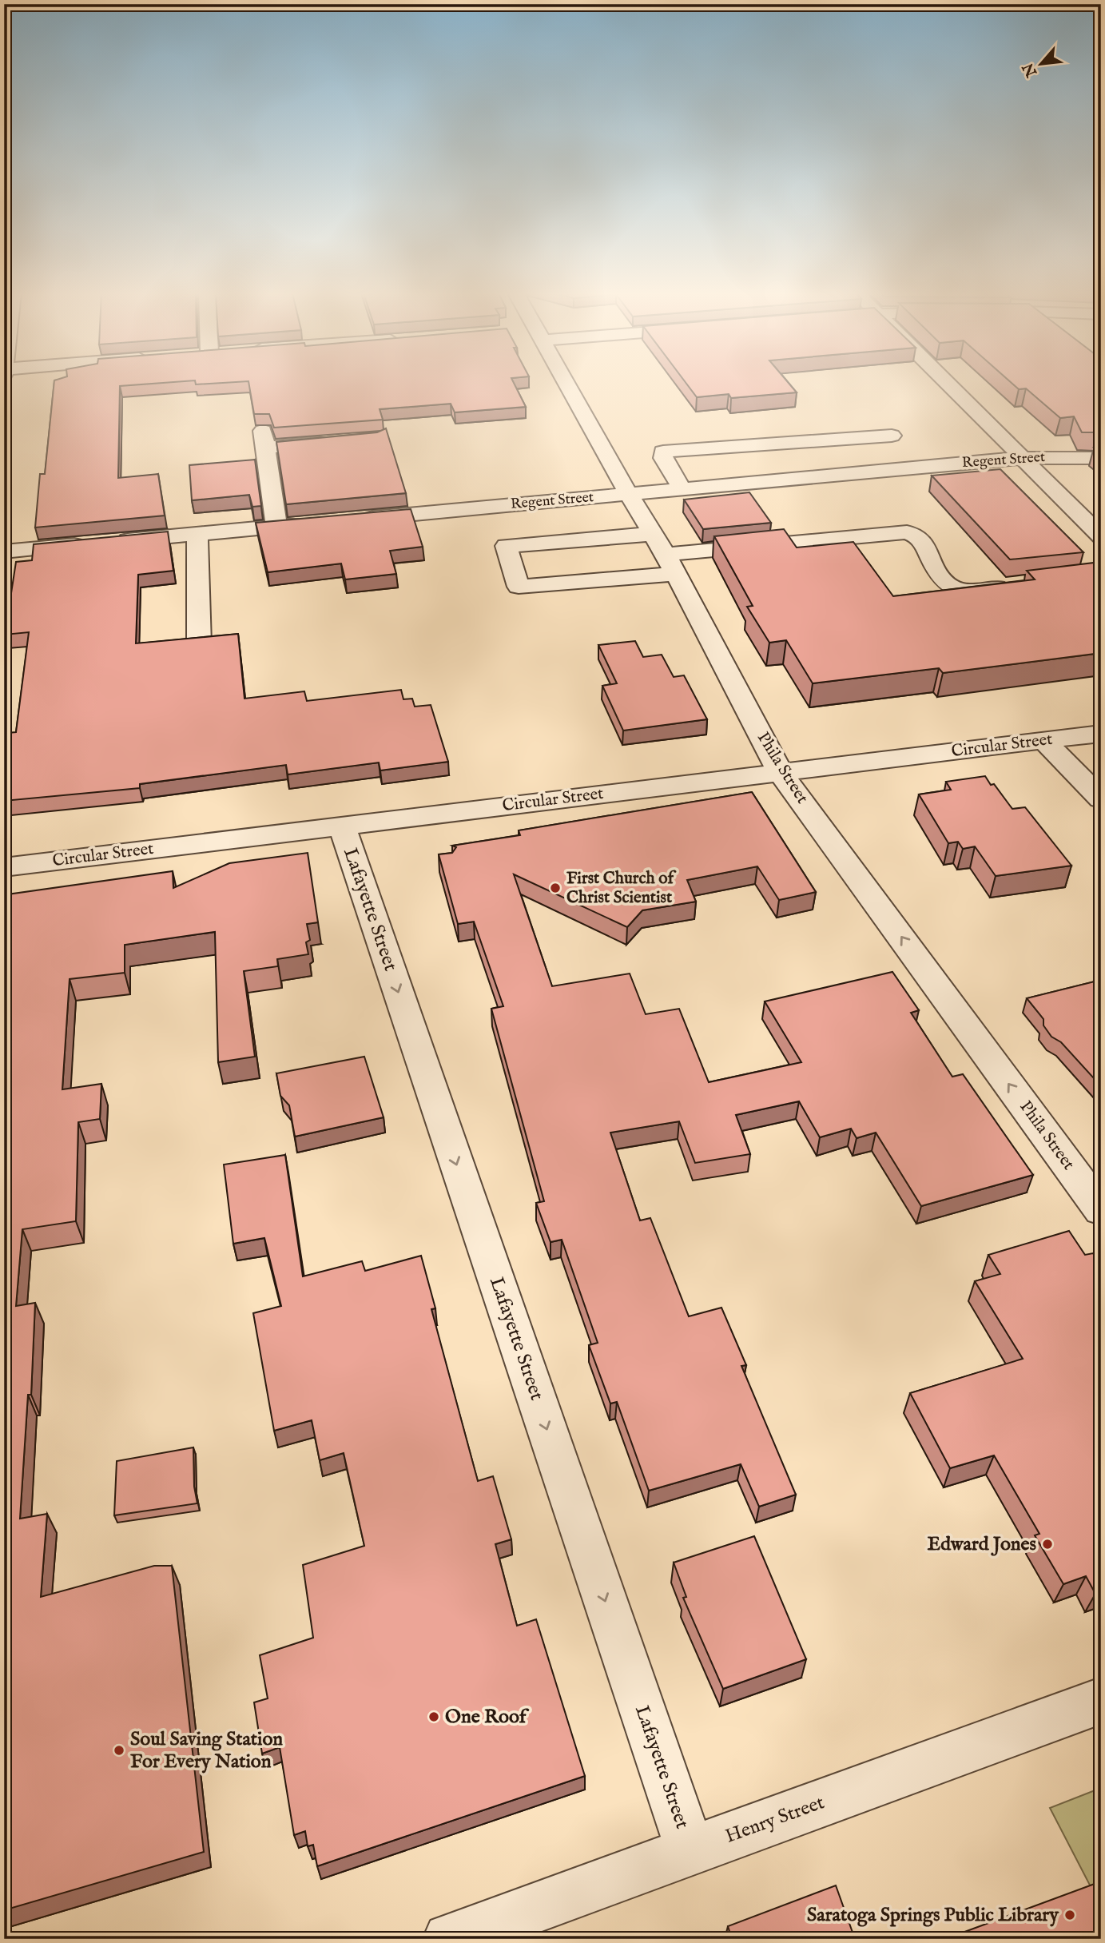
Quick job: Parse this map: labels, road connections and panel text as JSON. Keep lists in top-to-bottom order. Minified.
{"streets":{"street":["Regent Street","Circular Street","Phila Street","Lafayette Street","Henry Street"]},"crossings":[["Regent Street","Phila Street"],["Circular Street","Phila Street"],["Circular Street","Lafayette Street"],["Lafayette Street","Henry Street"]],"one_way":["Phila Street","Lafayette Street"],"places":["First Church of Christ Scientist","Edward Jones","One Roof","Soul Saving Station For Every Nation","Saratoga Springs Public Library"],"north":"bottom left"}
